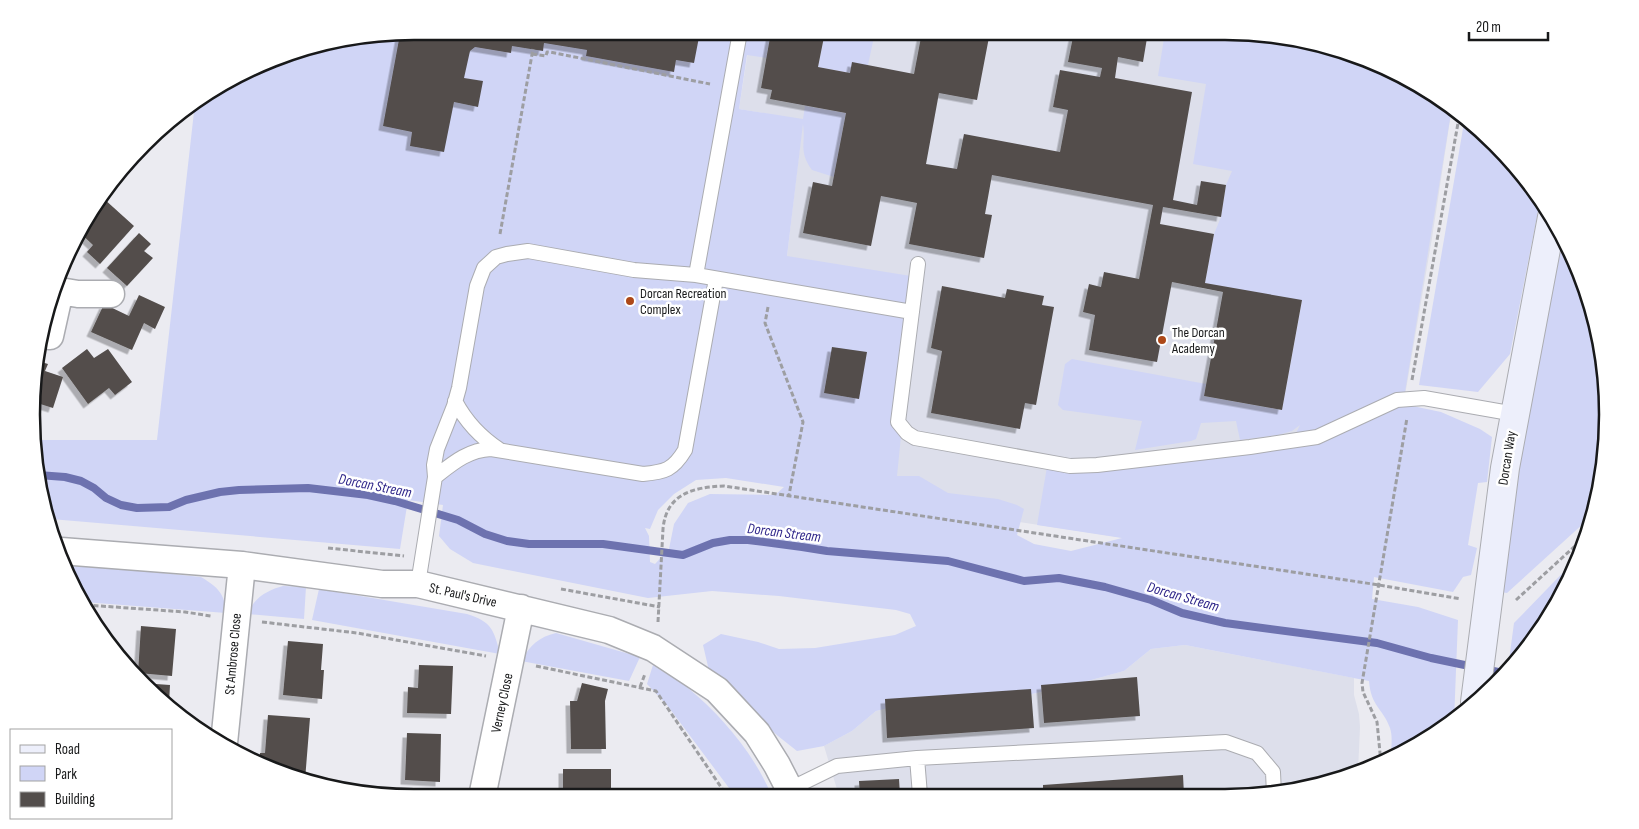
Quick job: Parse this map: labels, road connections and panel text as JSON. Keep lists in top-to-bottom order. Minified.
{"streets":{"main road":["Dorcan Way"],"street":["St. Paul's Drive","St Ambrose Close","Verney Close"]},"crossings":[["St. Paul's Drive","St Ambrose Close"],["St. Paul's Drive","Verney Close"]],"water":["Dorcan Stream"],"places":["Dorcan Recreation Complex","The Dorcan Academy"],"legend":["Road","Park","Building"],"scale_bar":"20 m"}
